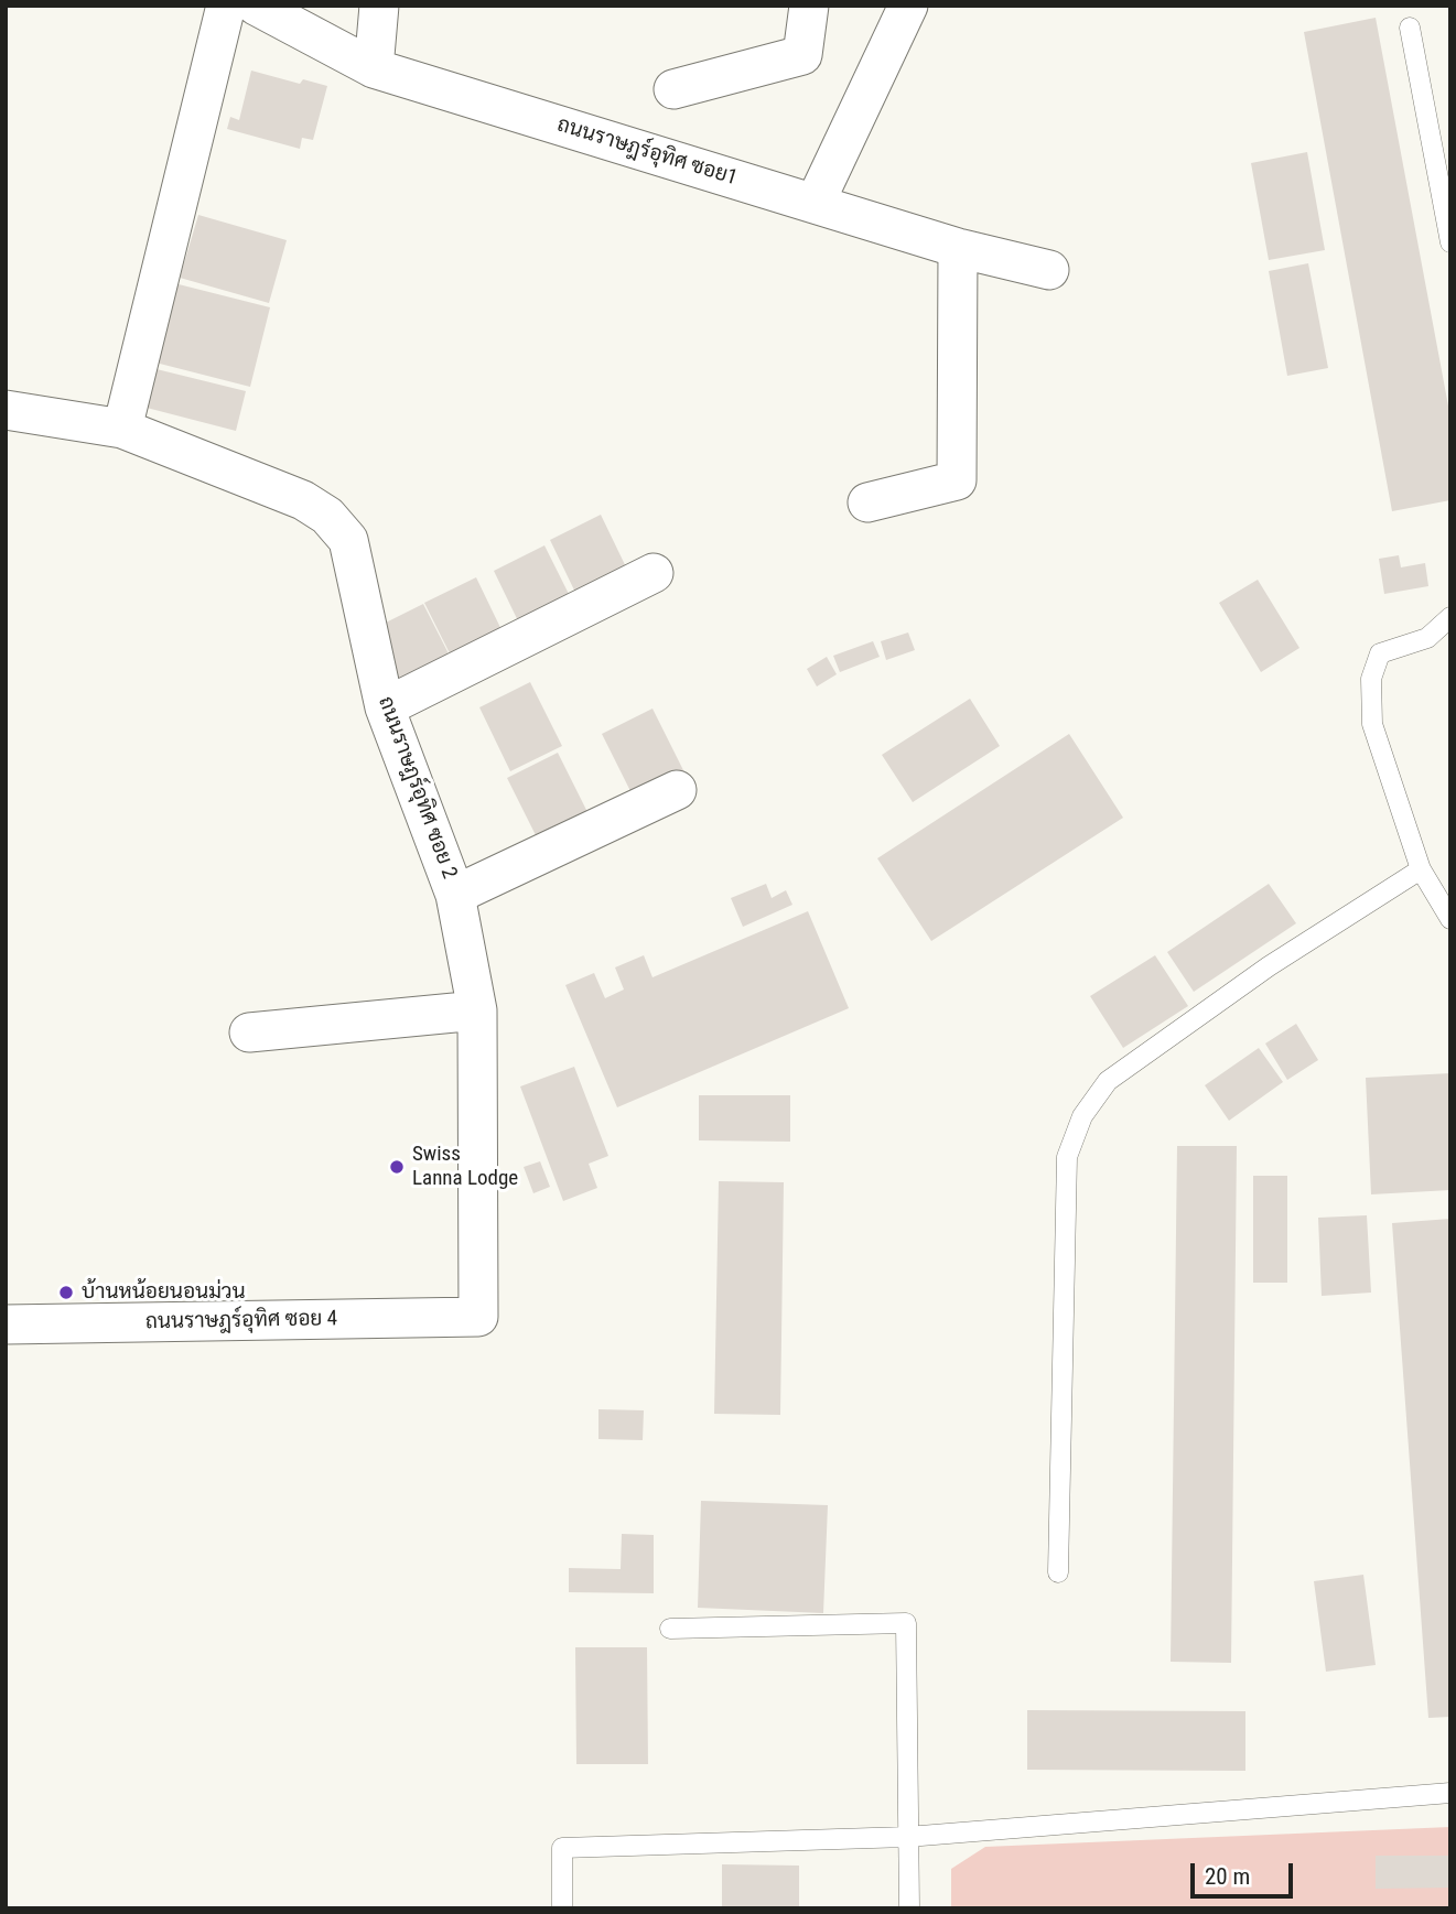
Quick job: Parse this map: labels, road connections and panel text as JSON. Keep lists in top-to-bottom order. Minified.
{"streets":{"street":["ถนนราษฎร์อุทิศ ซอย1","ถนนราษฎร์อุทิศ ซอย 2","ถนนราษฎร์อุทิศ ซอย 4"]},"crossings":[["ถนนราษฎร์อุทิศ ซอย 2","ถนนราษฎร์อุทิศ ซอย 4"]],"places":["Swiss Lanna Lodge","บ้านหน้อยนอนม่วน"],"scale_bar":"20 m"}
